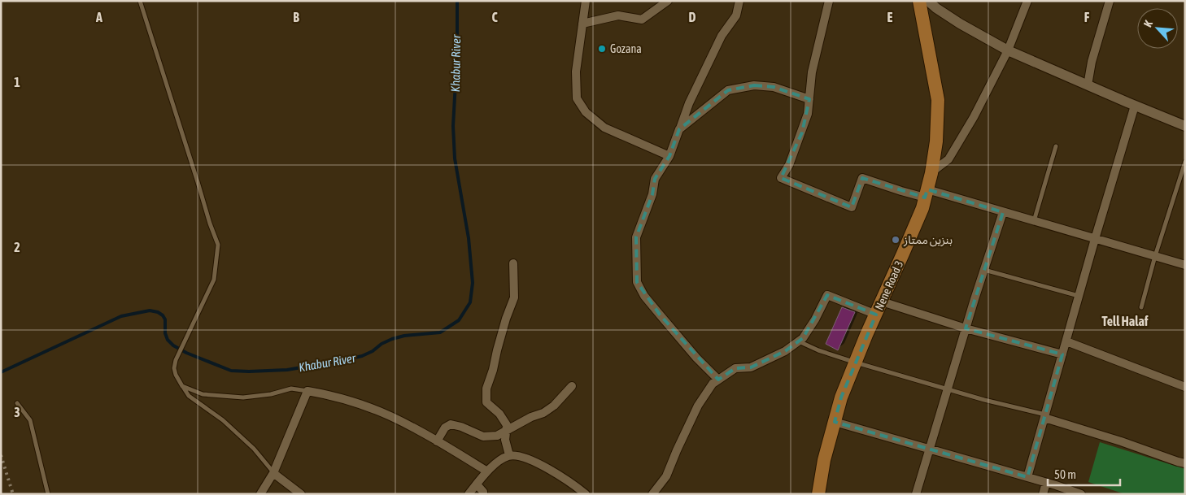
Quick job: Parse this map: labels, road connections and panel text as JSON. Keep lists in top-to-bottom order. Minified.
{"streets":{"main road":["Nene Road 3"]},"districts":["Tell Halaf"],"water":["Khabur River"],"places":["Gozana","بنزين ممتاز"],"scale_bar":"50 m","north":"top left","grid":{"columns":["A","B","C","D","E","F"],"rows":["1","2","3"]}}
